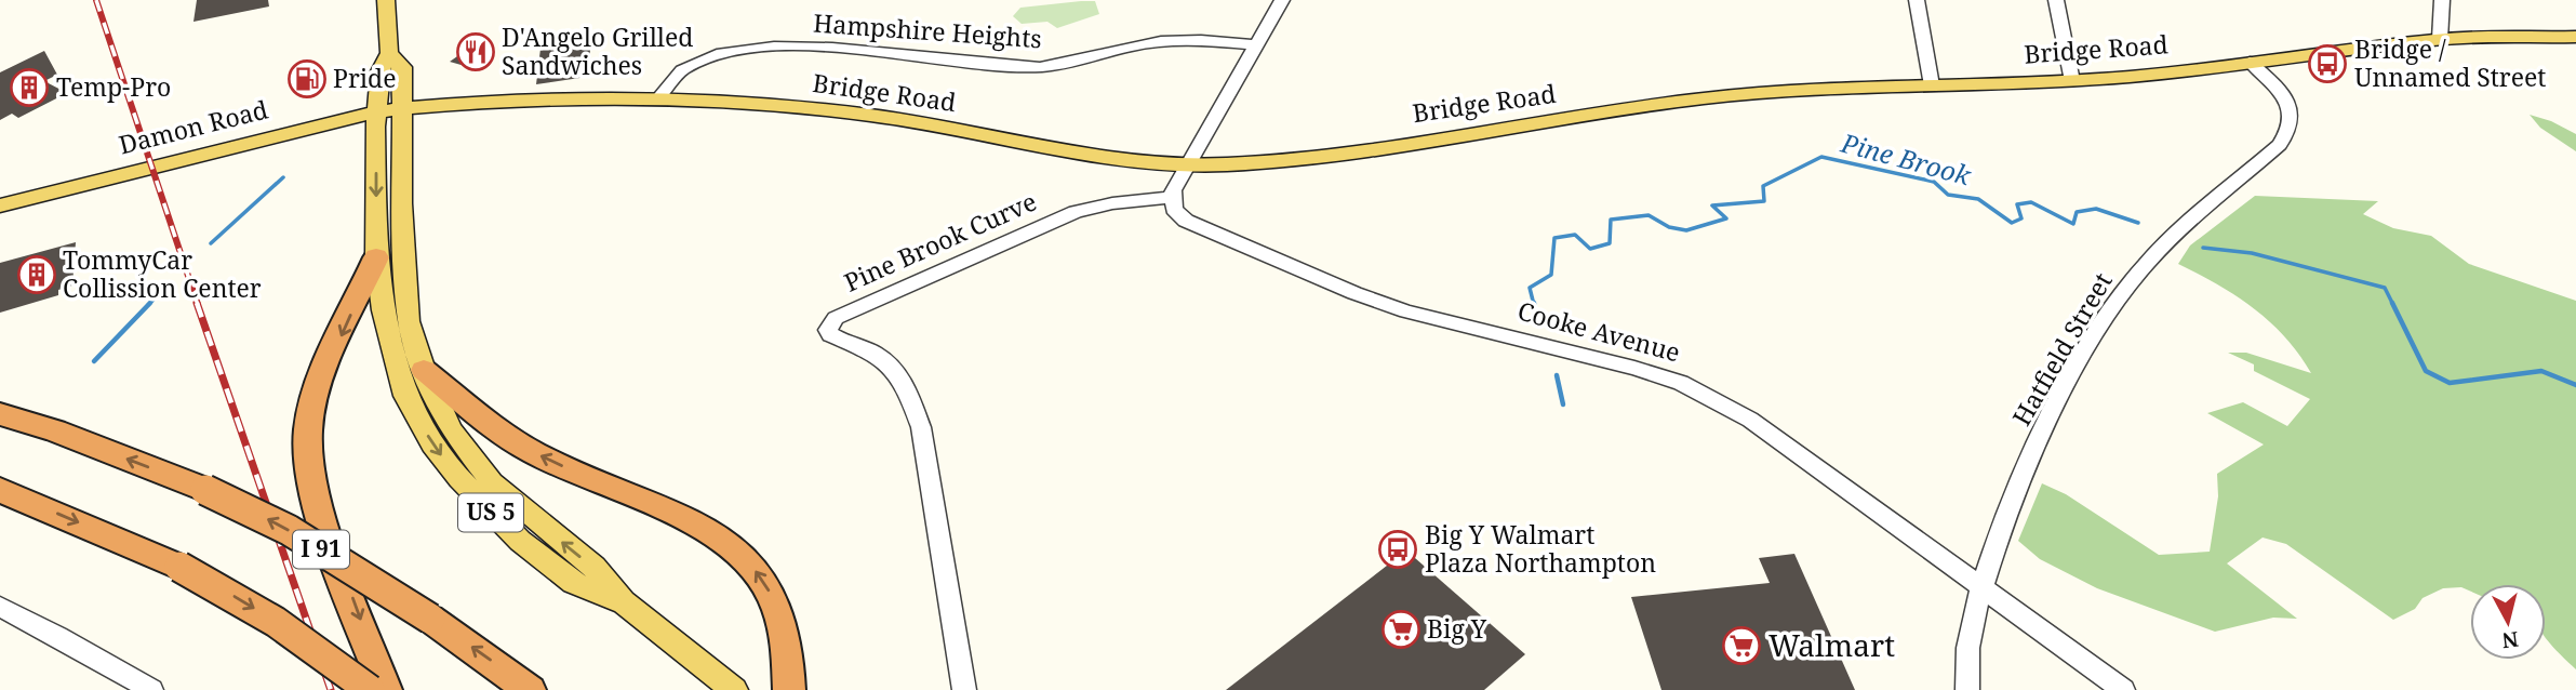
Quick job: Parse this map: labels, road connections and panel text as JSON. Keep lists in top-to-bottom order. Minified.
{"streets":{"highway":["I 91"],"main road":["Bridge Road","Damon Road","US 5"],"street":["Hampshire Heights","Pine Brook Curve","Cooke Avenue","Hatfield Street"]},"crossings":[["Hampshire Heights","Bridge Road"],["Bridge Road","Damon Road"],["Bridge Road","Hatfield Street"],["Bridge Road","US 5"],["Damon Road","US 5"],["Pine Brook Curve","Cooke Avenue"],["Cooke Avenue","Hatfield Street"]],"water":["Pine Brook"],"places":{"restaurant":["D'Angelo Grilled Sandwiches"],"bus stop":["Bridge / Unnamed Street","Big Y Walmart Plaza Northampton"],"fuel station":["Pride"],"building":["Temp-Pro","TommyCar Collission Center"],"supermarket":["Big Y","Walmart"]},"north":"bottom"}
